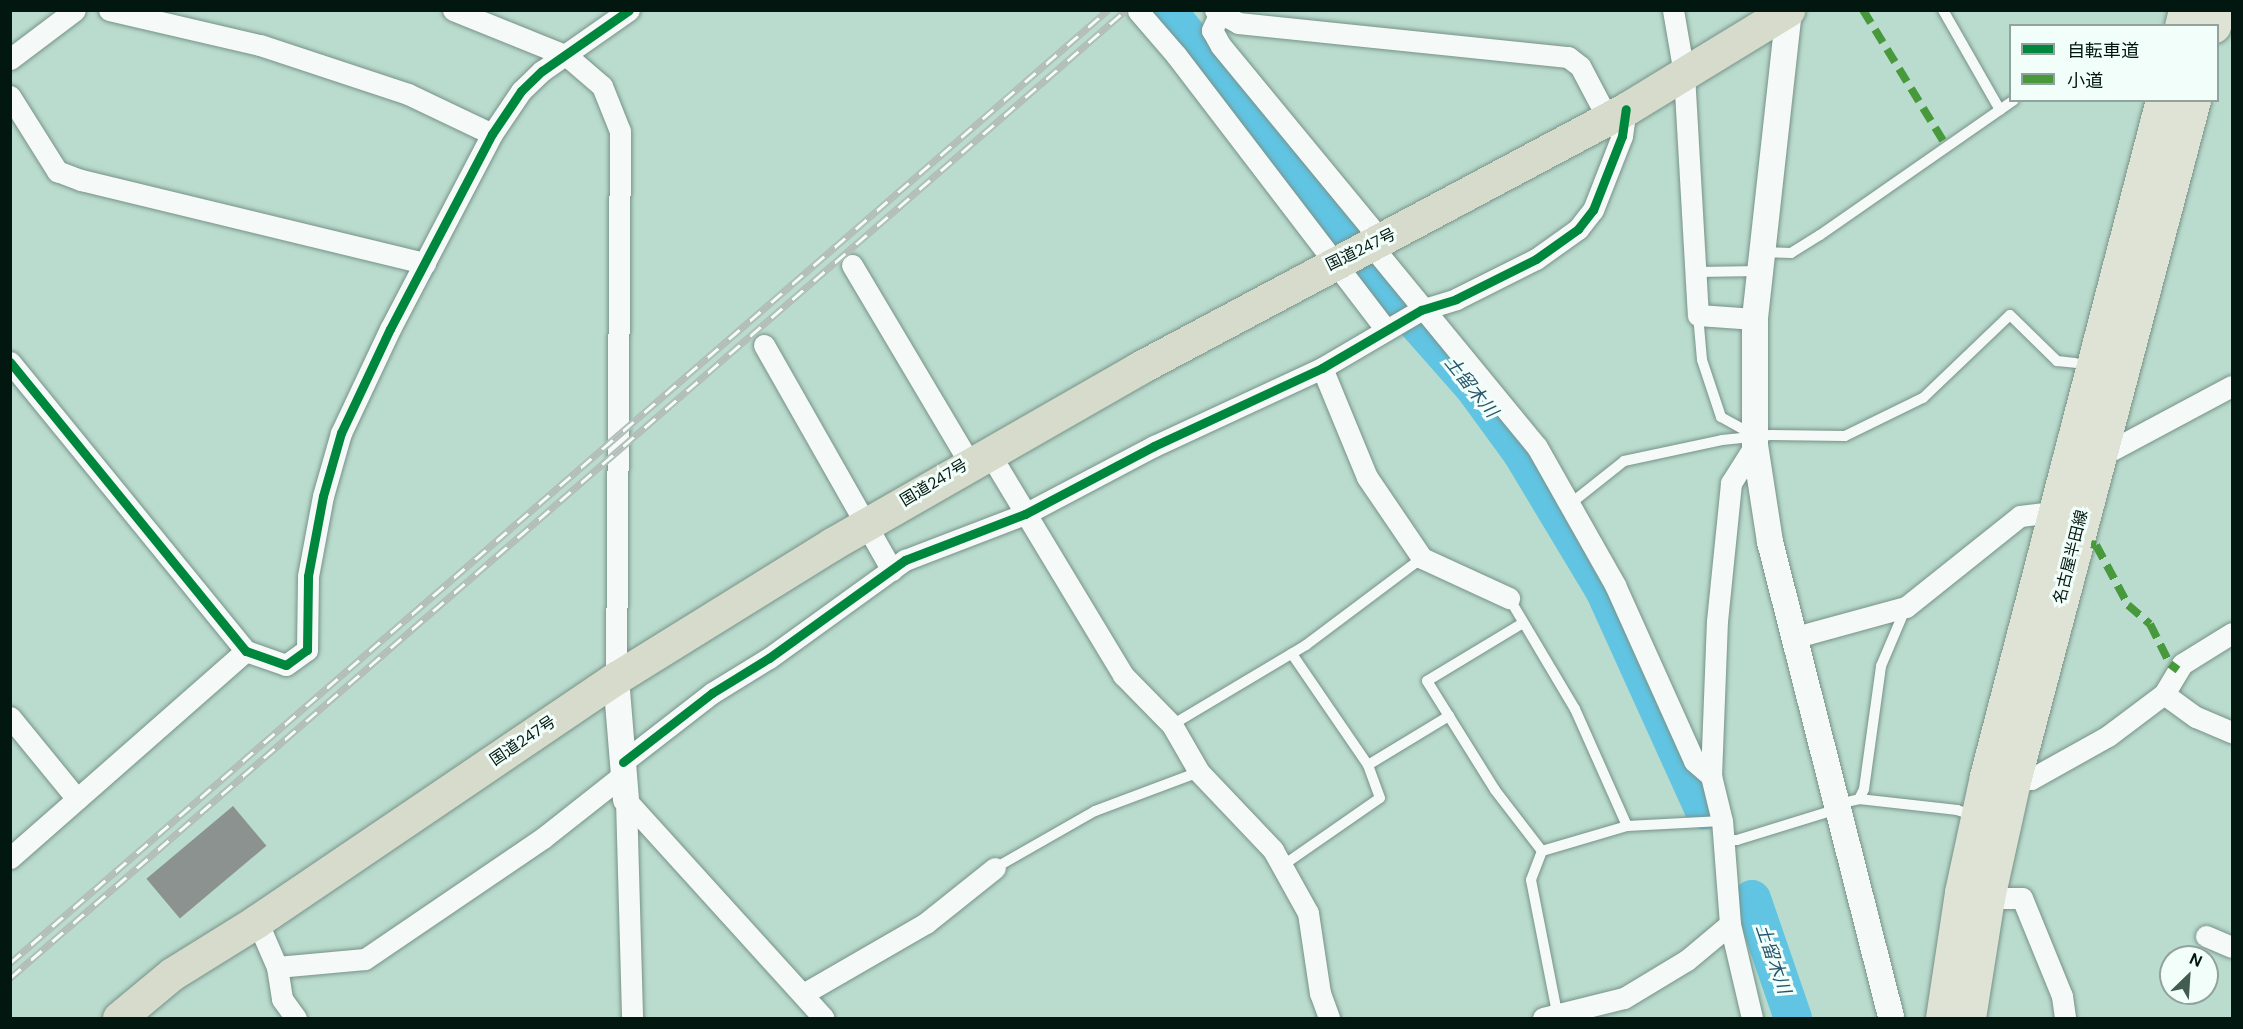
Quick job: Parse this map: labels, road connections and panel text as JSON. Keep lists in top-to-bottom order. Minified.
{"streets":{"highway":["国道247号"],"main road":["名古屋半田線"]},"water":["土留木川"],"legend":["自転車道","小道"],"north":"top right"}
